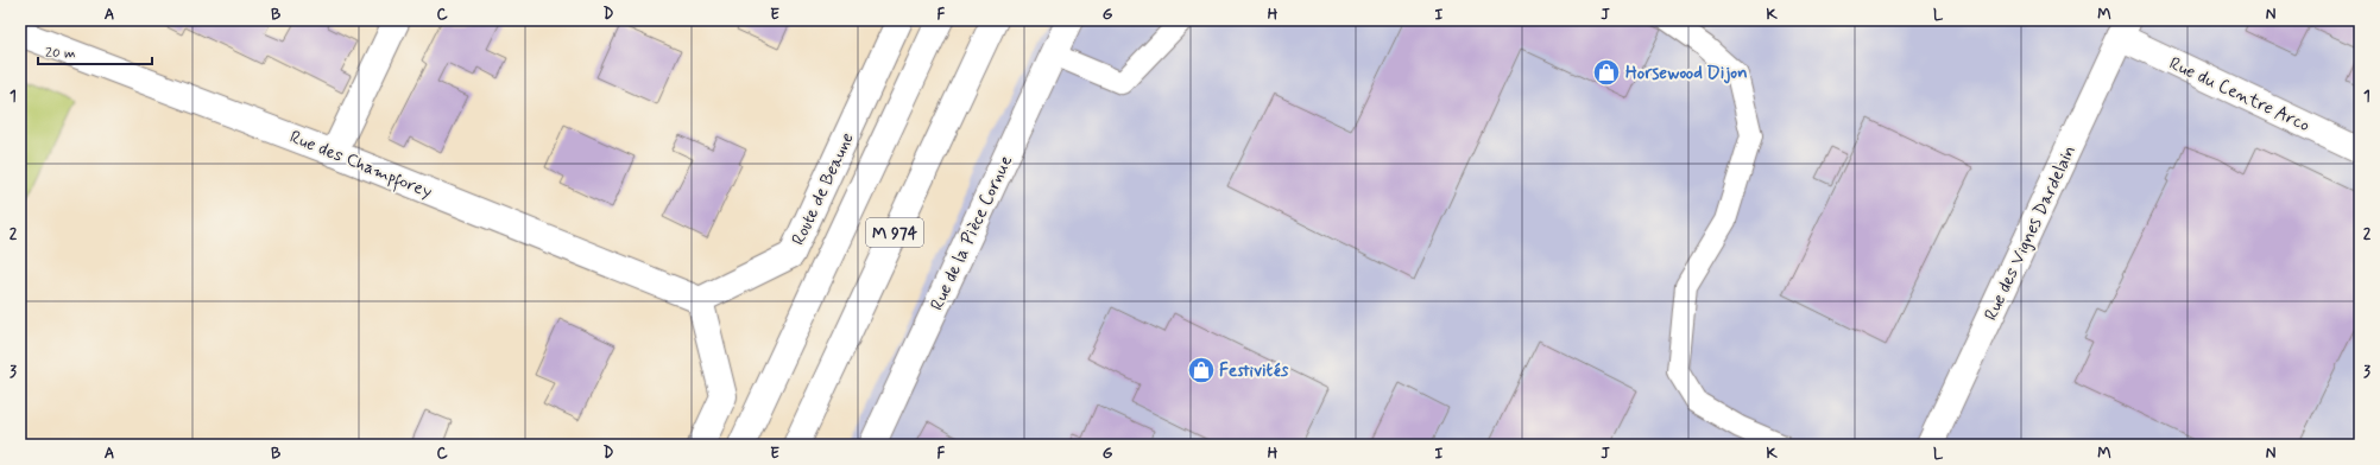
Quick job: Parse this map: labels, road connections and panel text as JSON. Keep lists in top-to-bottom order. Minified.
{"streets":{"street":["Rue du Centre Arco","Rue des Champforey","Route de Beaune","M 974","Rue de la Pièce Cornue","Rue des Vignes Dardelain"]},"crossings":[["Rue du Centre Arco","Rue des Vignes Dardelain"],["Rue des Champforey","Route de Beaune"]],"places":{"shop":["Horsewood Dijon","Festivités"]},"scale_bar":"20 m","grid":{"columns":["A","B","C","D","E","F","G","H","I","J","K","L","M","N"],"rows":["1","2","3"]}}
